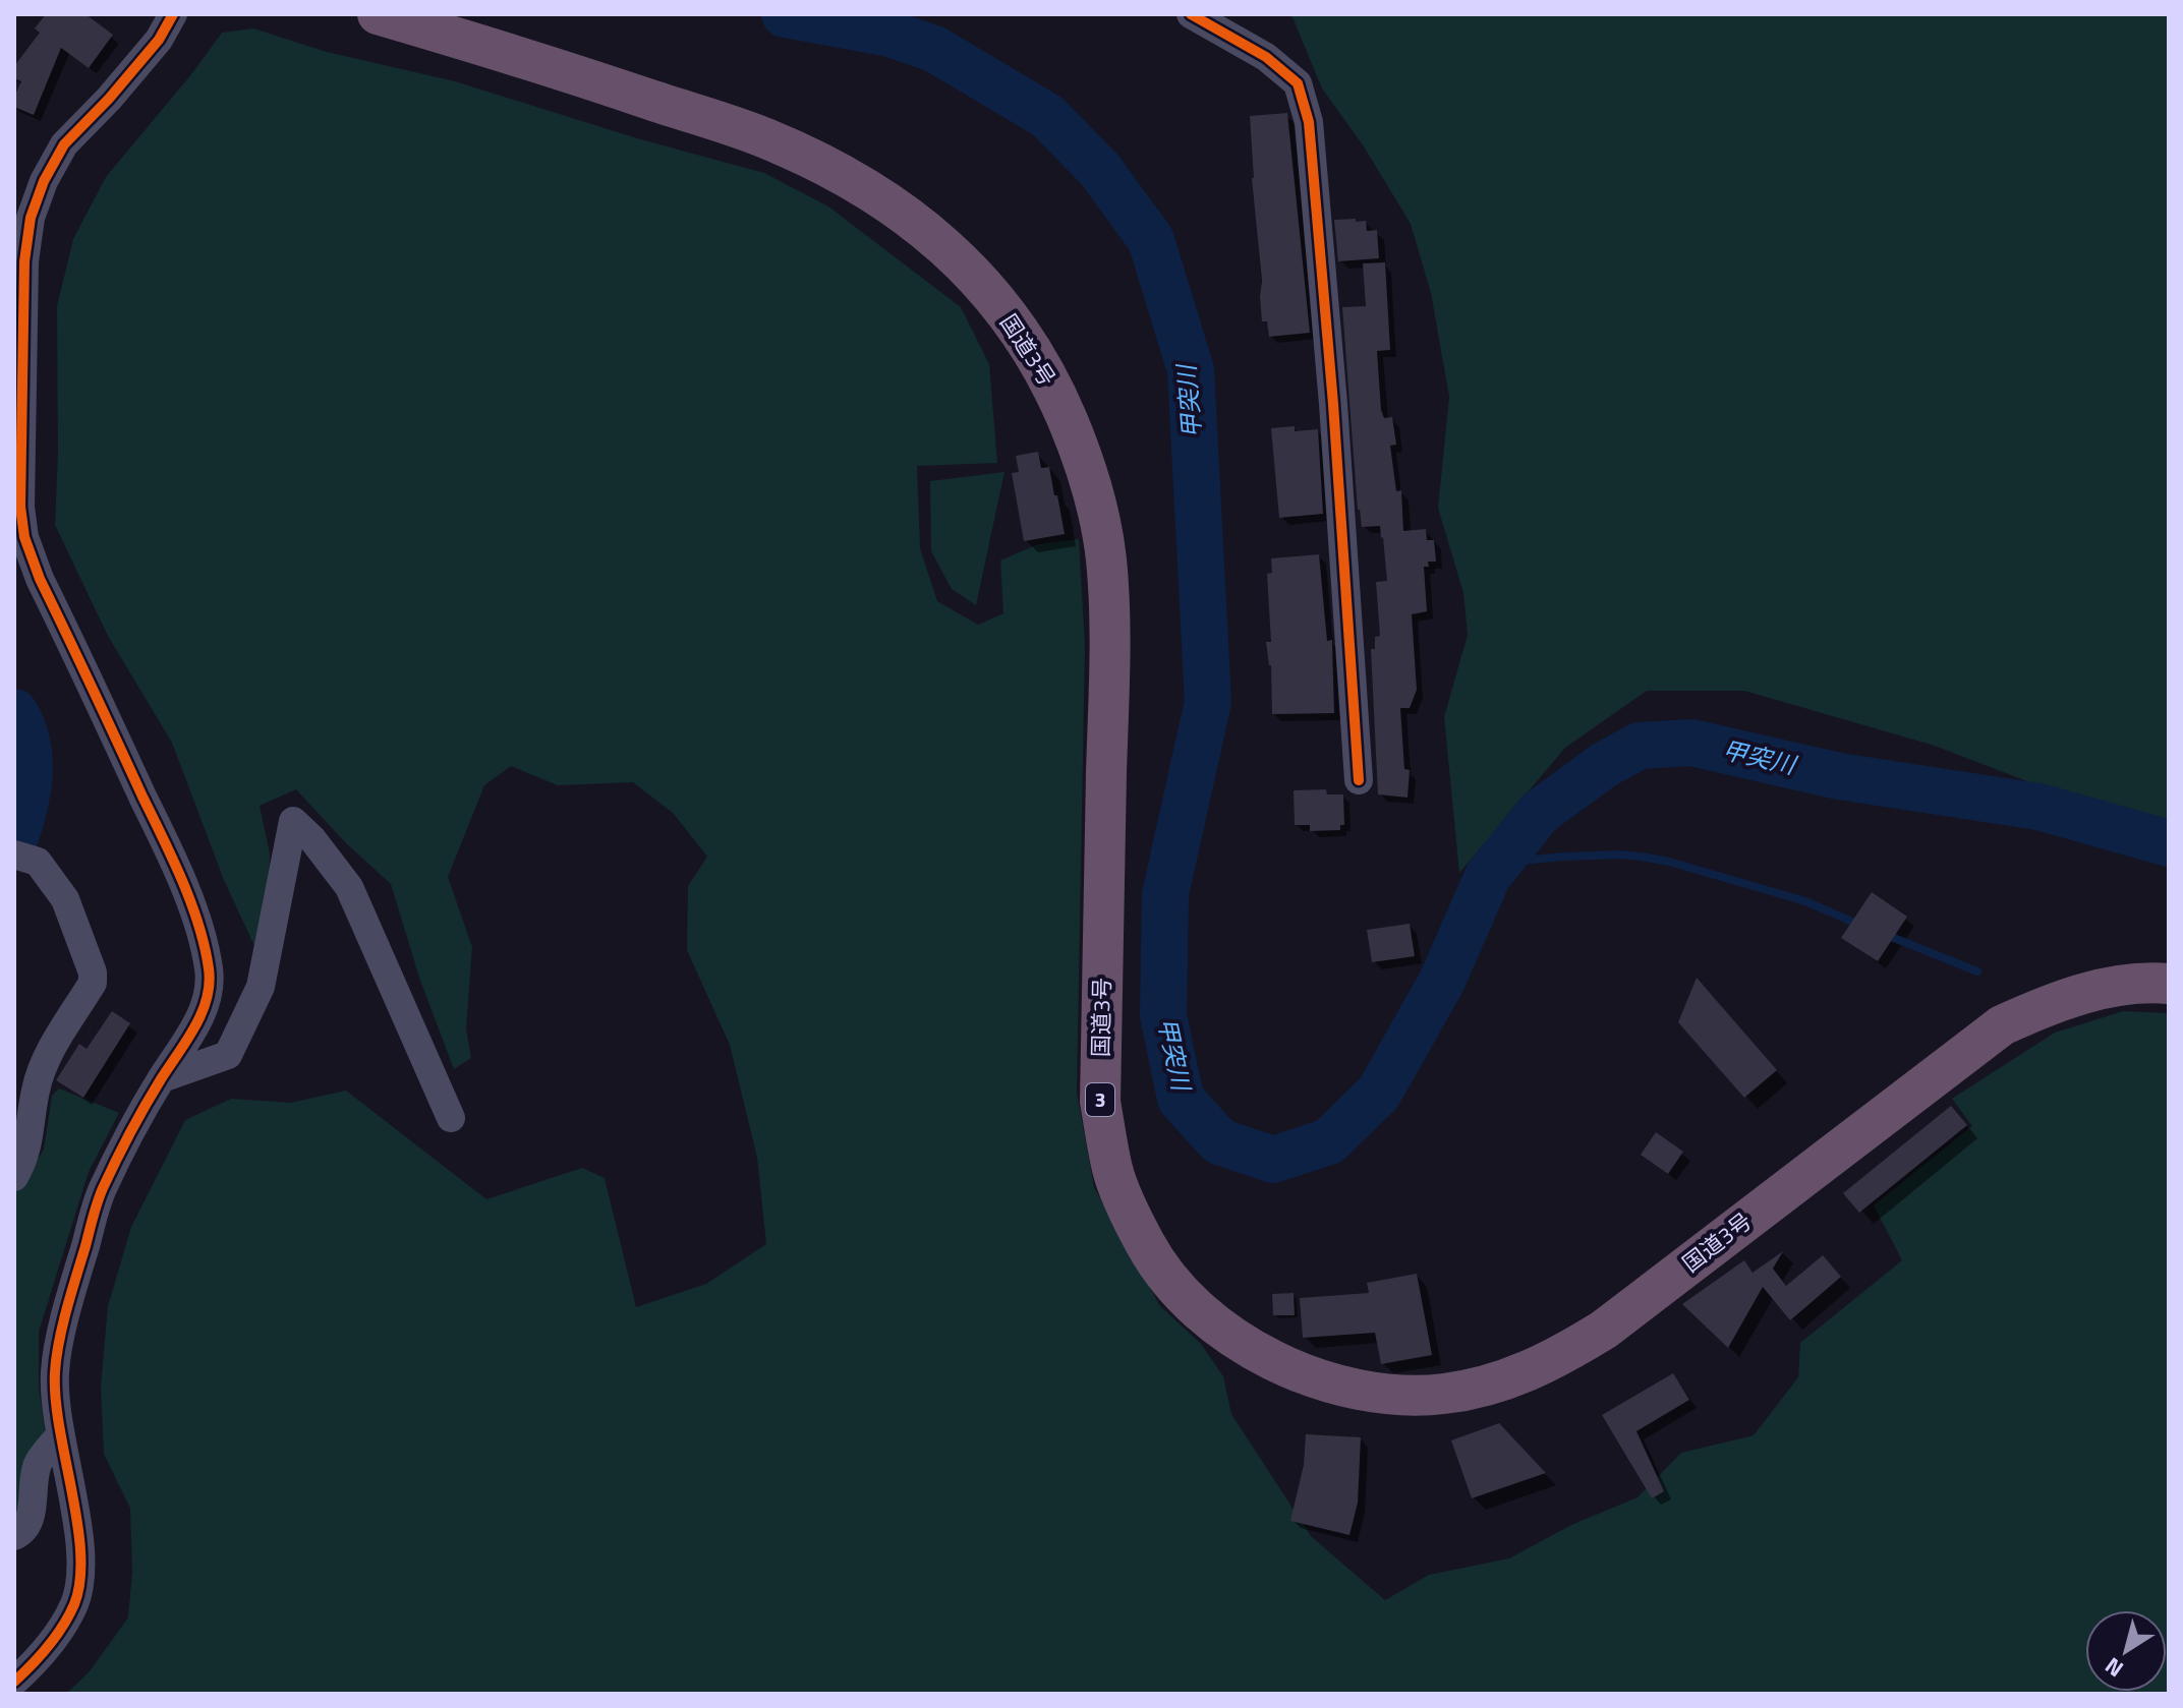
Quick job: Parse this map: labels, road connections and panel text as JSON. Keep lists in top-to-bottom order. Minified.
{"streets":{"highway":["国道3号","3"]},"water":["甲突川"],"north":"bottom left"}
